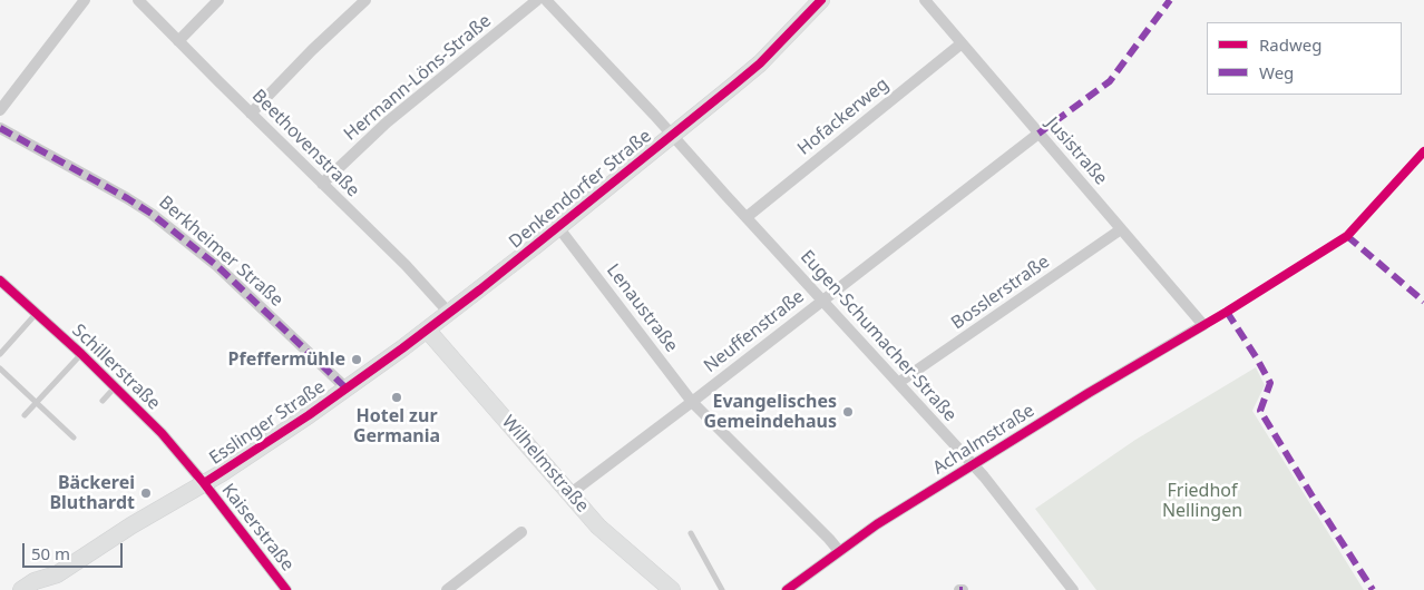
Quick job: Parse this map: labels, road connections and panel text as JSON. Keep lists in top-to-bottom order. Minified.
{"streets":{"main road":["Denkendorfer Straße","Esslinger Straße","Wilhelmstraße"],"street":["Hermann-Löns-Straße","Hofackerweg","Beethovenstraße","Jusistraße","Berkheimer Straße","Bosslerstraße","Lenaustraße","Neuffenstraße","Eugen-Schumacher-Straße","Schillerstraße","Achalmstraße","Kaiserstraße"]},"crossings":[["Hermann-Löns-Straße","Beethovenstraße"],["Hofackerweg","Jusistraße"],["Hofackerweg","Eugen-Schumacher-Straße"],["Beethovenstraße","Denkendorfer Straße"],["Jusistraße","Bosslerstraße"],["Jusistraße","Neuffenstraße"],["Jusistraße","Achalmstraße"],["Denkendorfer Straße","Berkheimer Straße"],["Denkendorfer Straße","Lenaustraße"],["Denkendorfer Straße","Eugen-Schumacher-Straße"],["Denkendorfer Straße","Esslinger Straße"],["Denkendorfer Straße","Wilhelmstraße"],["Berkheimer Straße","Esslinger Straße"],["Bosslerstraße","Eugen-Schumacher-Straße"],["Lenaustraße","Neuffenstraße"],["Lenaustraße","Achalmstraße"],["Neuffenstraße","Eugen-Schumacher-Straße"],["Neuffenstraße","Wilhelmstraße"],["Eugen-Schumacher-Straße","Achalmstraße"],["Schillerstraße","Esslinger Straße"],["Schillerstraße","Kaiserstraße"],["Esslinger Straße","Kaiserstraße"]],"parks":["Friedhof Nellingen"],"places":["Pfeffermühle","Hotel zur Germania","Evangelisches Gemeindehaus","Bäckerei Bluthardt"],"legend":["Radweg","Weg"],"scale_bar":"50 m"}
